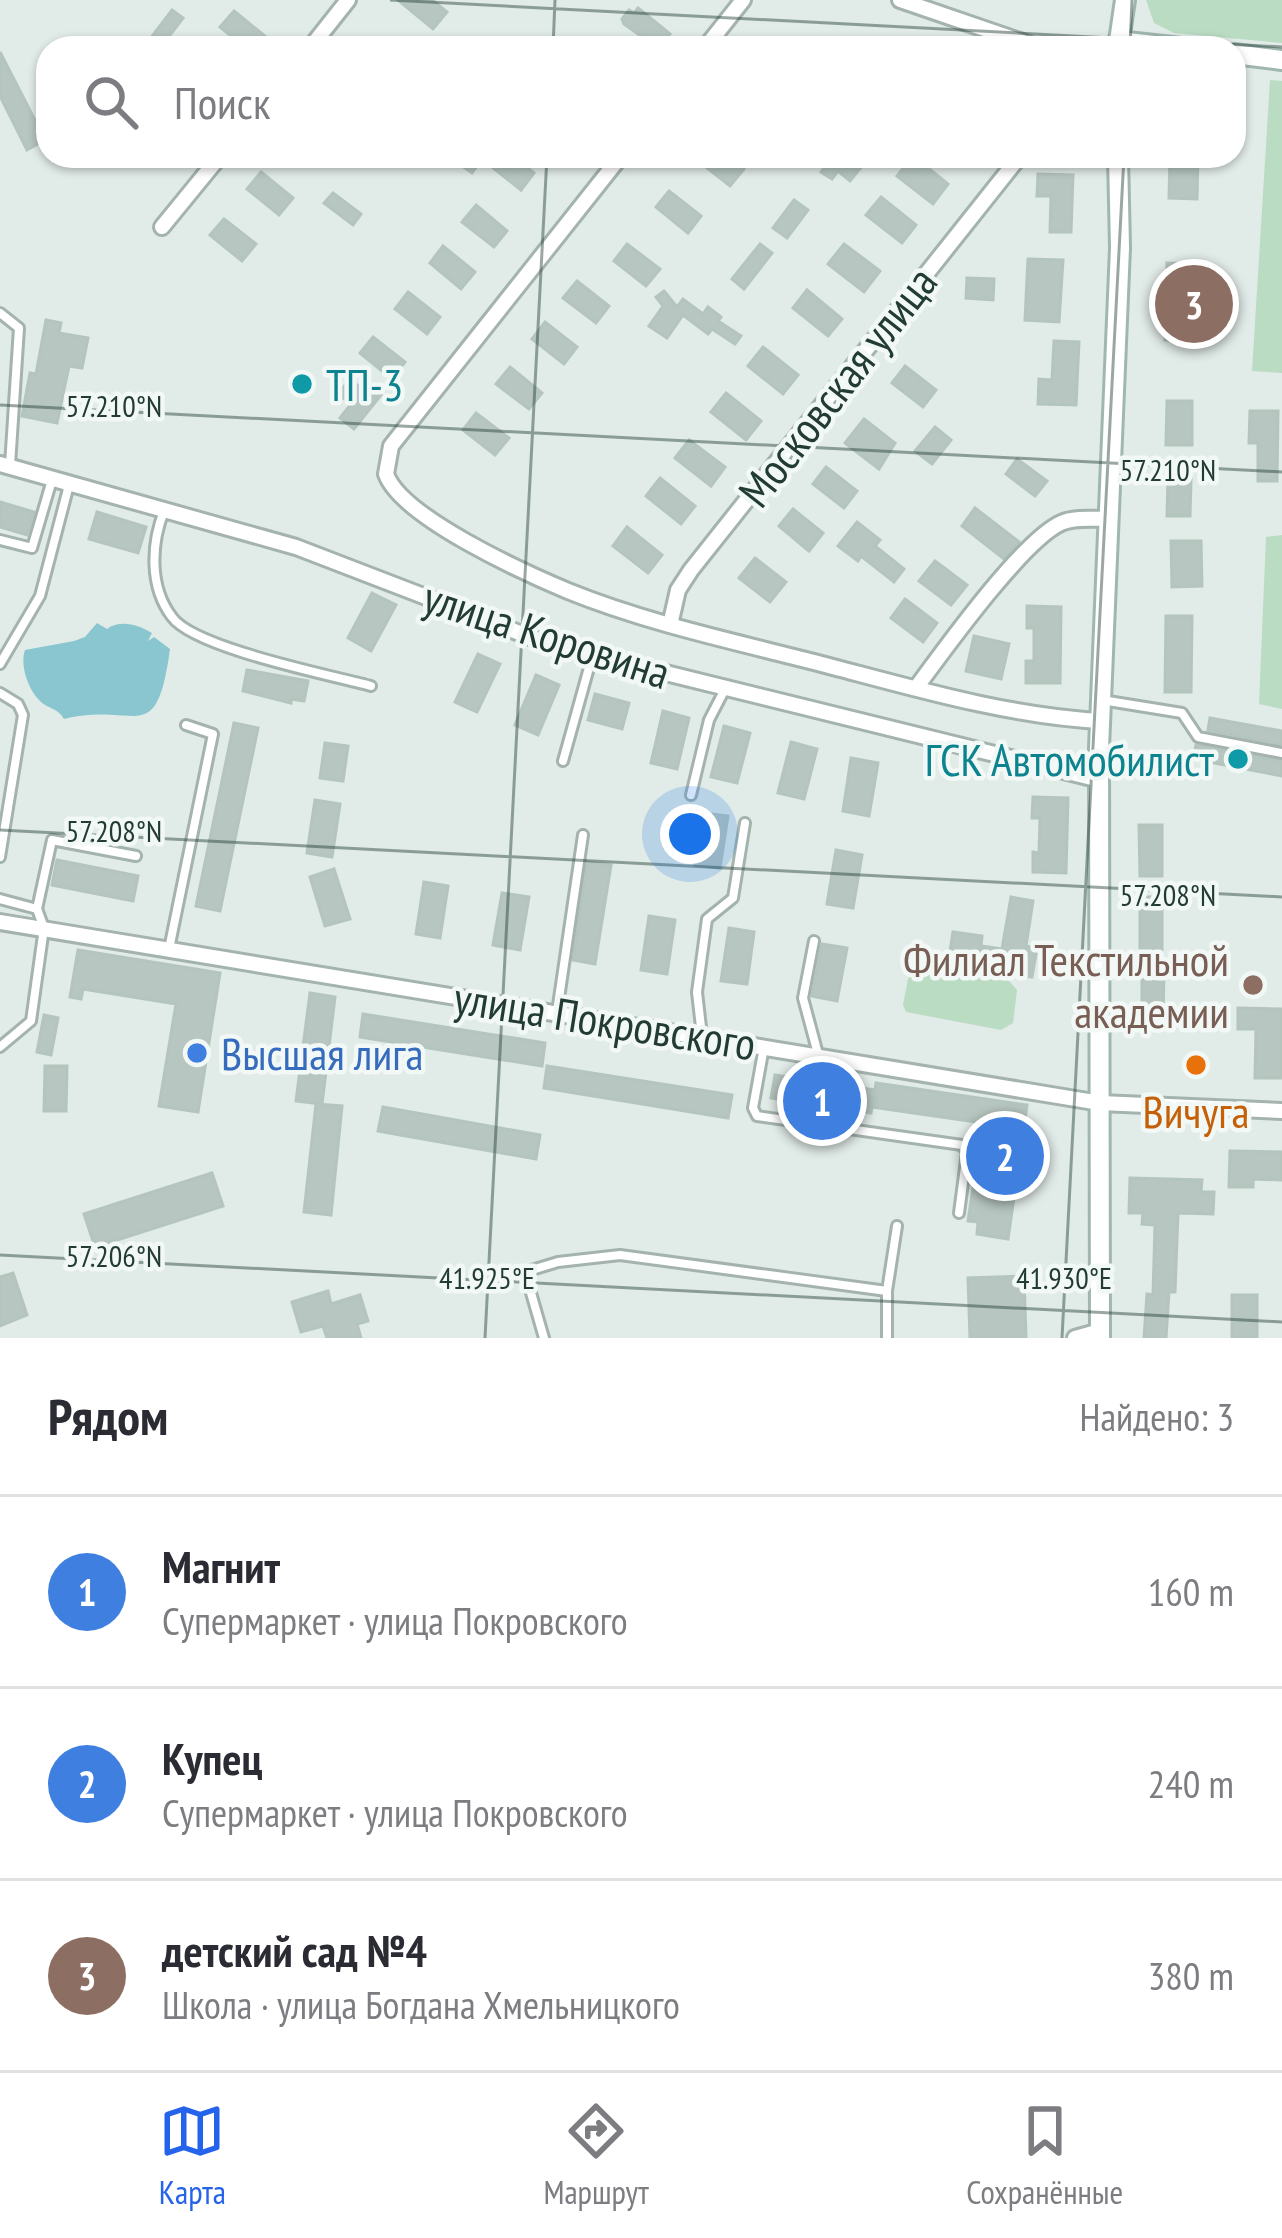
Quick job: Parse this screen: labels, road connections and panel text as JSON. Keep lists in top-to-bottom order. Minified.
{"streets":{"street":["Московская улица","улица Коровина","улица Покровского"]},"places":["ТП-3","ГСК Автомобилист","Филиал Текстильной академии","Высшая лига","Вичуга"],"page":{"search":"Поиск","pins":["3","1","2"],"heading":["Рядом","Найдено: 3"],"list":[{"mark":"1","name":"Магнит","note":"Супермаркет · улица Покровского","value":"160 m"},{"mark":"2","name":"Купец","note":"Супермаркет · улица Покровского","value":"240 m"},{"mark":"3","name":"детский сад №4","note":"Школа · улица Богдана Хмельницкого","value":"380 m"}],"nav":["Карта","Маршрут","Сохранённые"]},"coordinates":["57.210°N","57.208°N","57.206°N","41.925°E","41.930°E"]}
